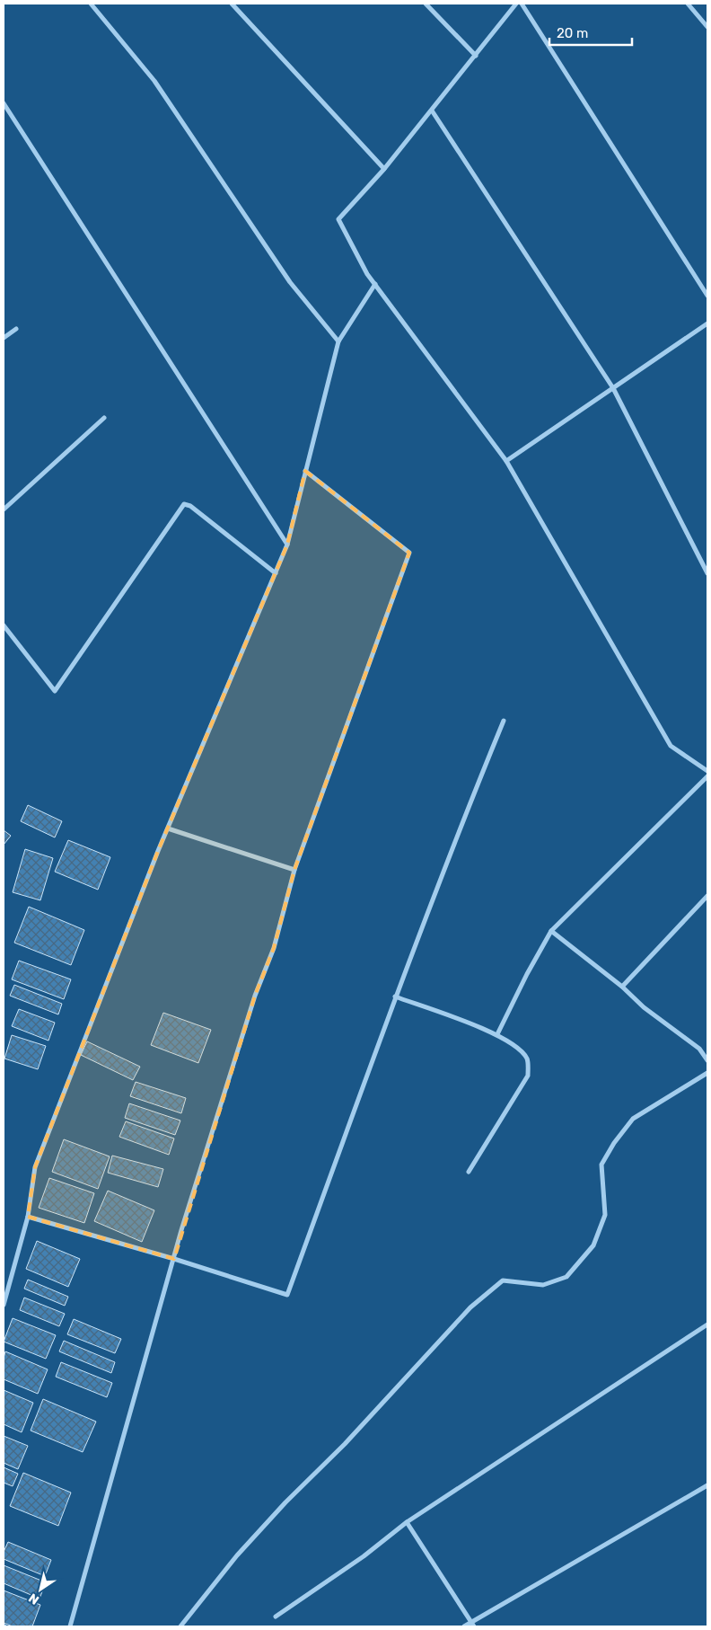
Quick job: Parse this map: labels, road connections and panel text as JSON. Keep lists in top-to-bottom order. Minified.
{"scale_bar":"20 m","north":"bottom left"}
